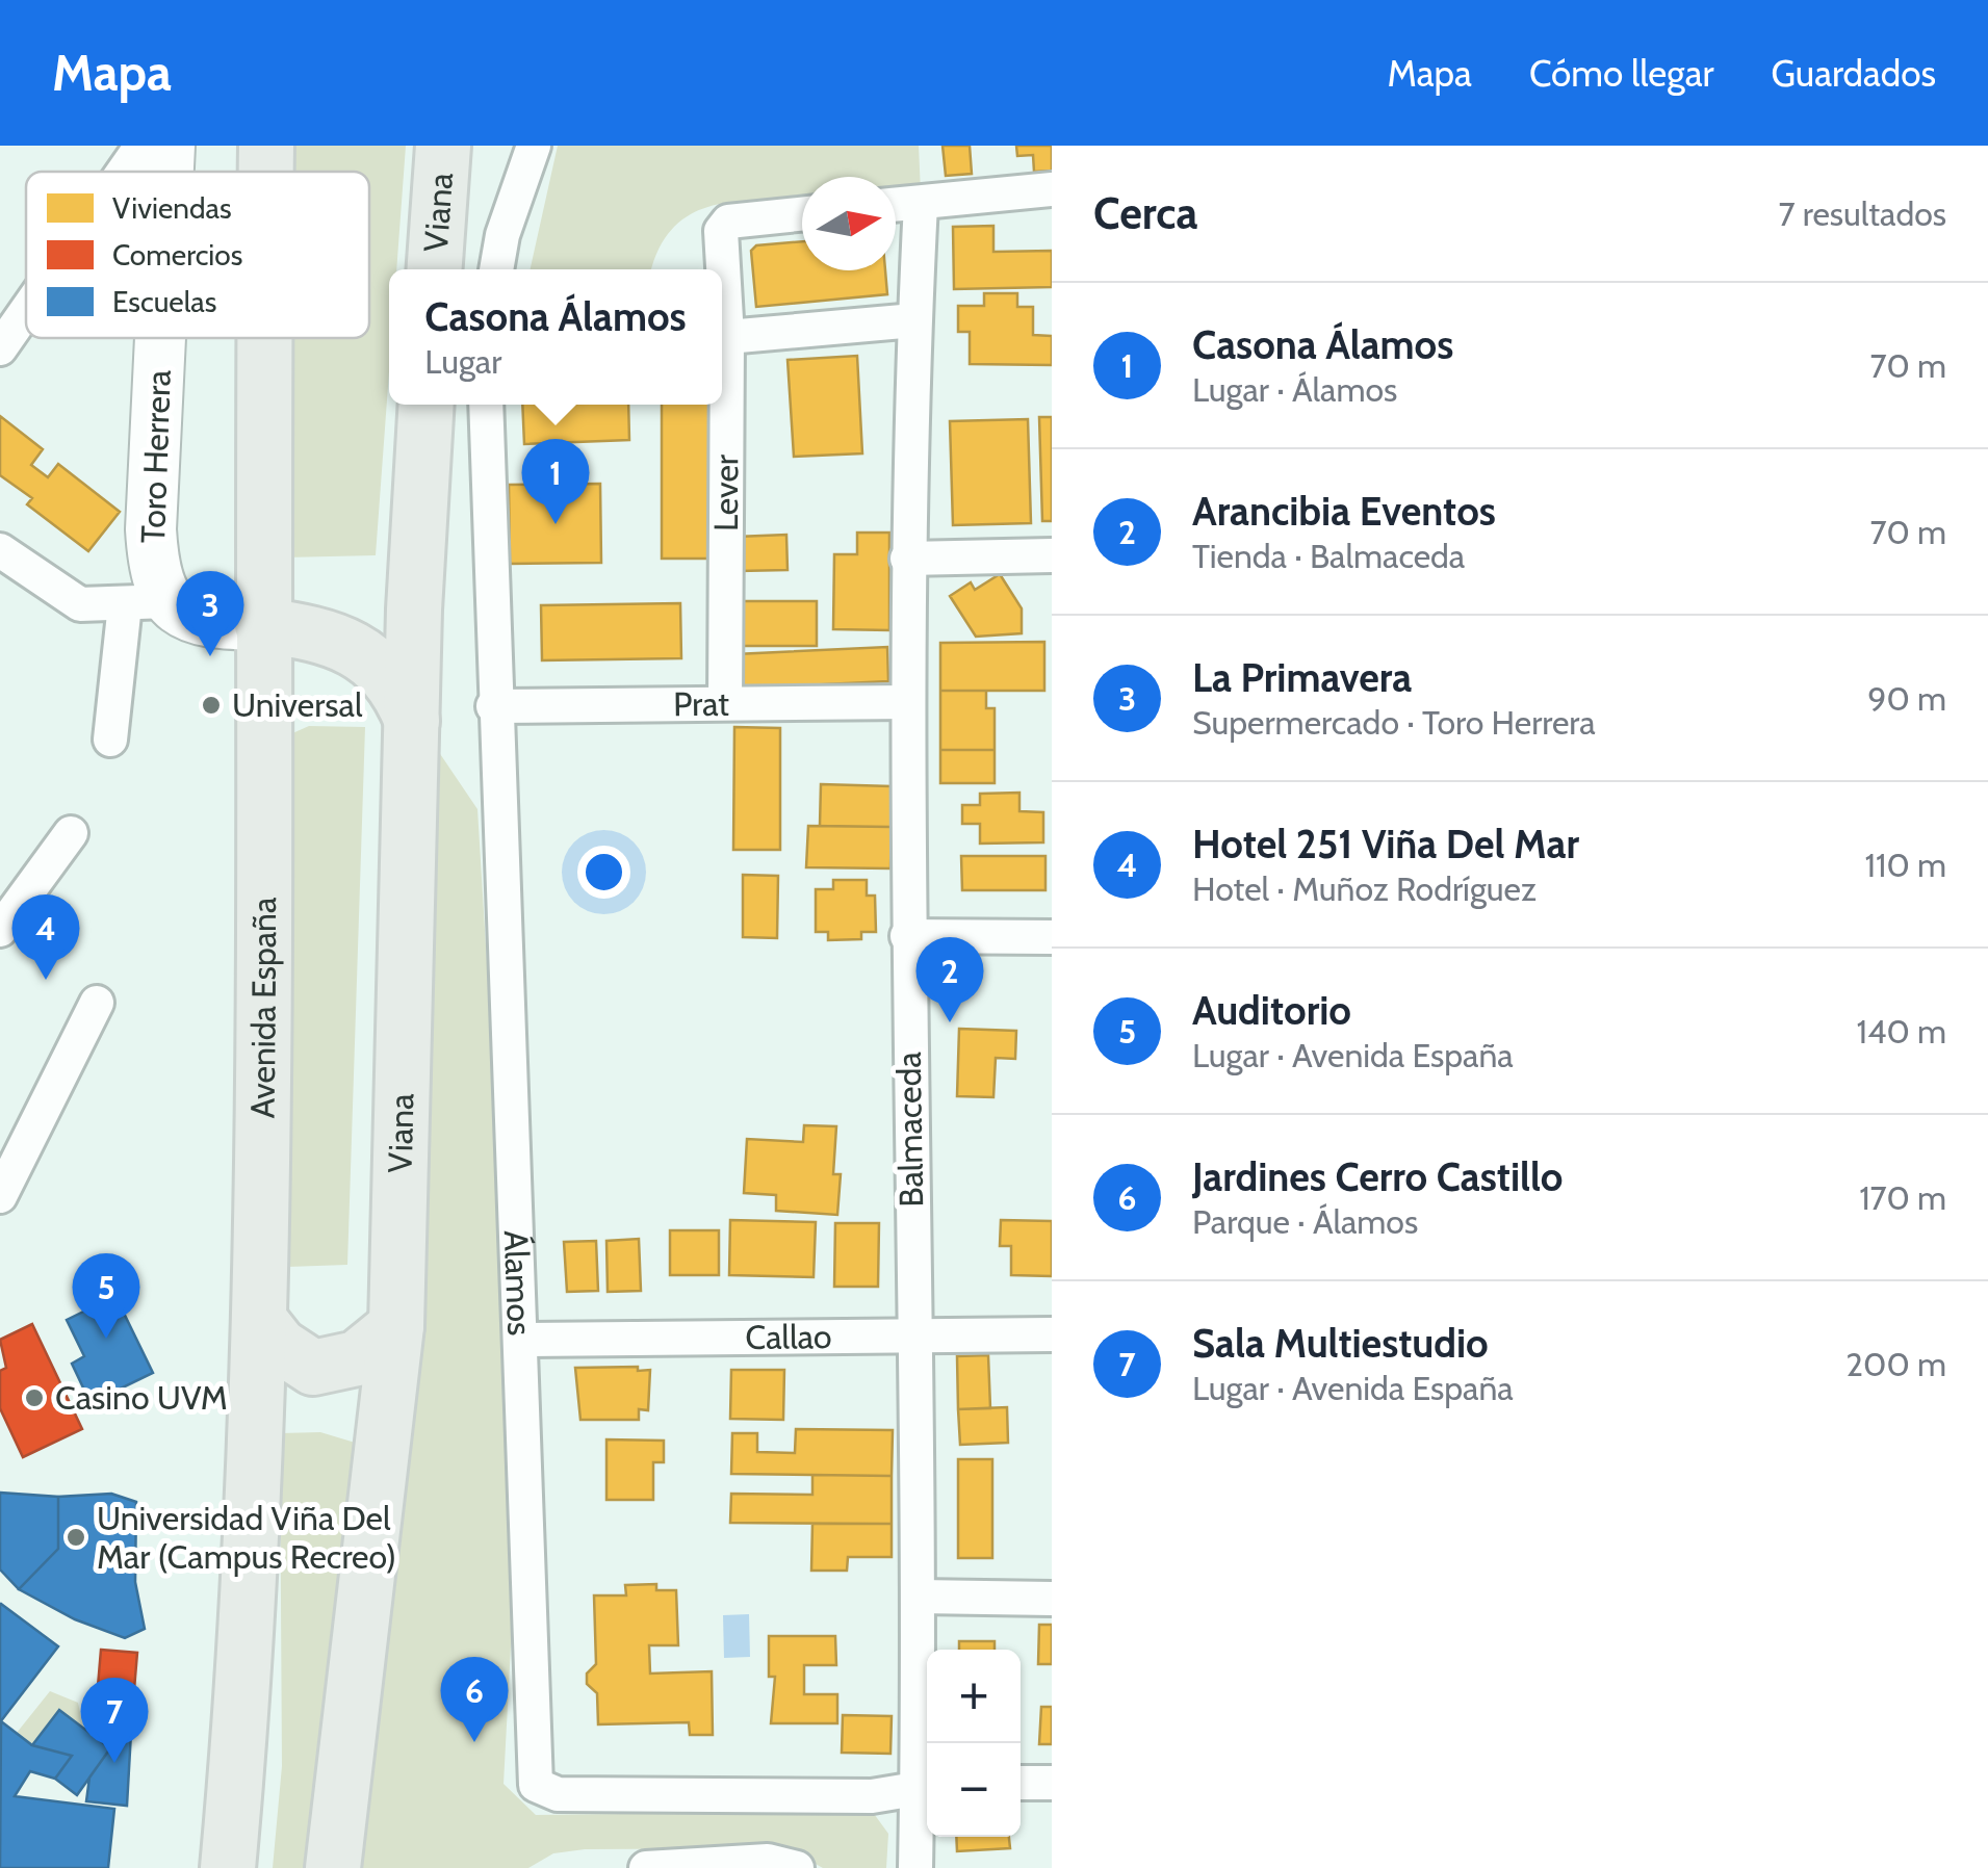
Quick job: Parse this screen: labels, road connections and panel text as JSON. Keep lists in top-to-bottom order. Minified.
{"streets":{"main road":["Viana","Avenida España"],"street":["Toro Herrera","Lever","Prat","Balmaceda","Álamos","Callao"]},"crossings":[["Lever","Prat"],["Prat","Balmaceda"],["Prat","Álamos"],["Balmaceda","Álamos"],["Balmaceda","Callao"],["Álamos","Callao"]],"places":["Universal","Casino UVM","Universidad Viña Del Mar (Campus Recreo)"],"legend":["Viviendas","Comercios","Escuelas"],"north":"right","page":{"header":"Mapa","nav":["Mapa","Cómo llegar","Guardados"],"heading":["Cerca","7 resultados"],"popup":["Casona Álamos","Lugar"],"list":[{"mark":"1","name":"Casona Álamos","note":"Lugar · Álamos","value":"70 m"},{"mark":"2","name":"Arancibia Eventos","note":"Tienda · Balmaceda","value":"70 m"},{"mark":"3","name":"La Primavera","note":"Supermercado · Toro Herrera","value":"90 m"},{"mark":"4","name":"Hotel 251 Viña Del Mar","note":"Hotel · Muñoz Rodríguez","value":"110 m"},{"mark":"5","name":"Auditorio","note":"Lugar · Avenida España","value":"140 m"},{"mark":"6","name":"Jardines Cerro Castillo","note":"Parque · Álamos","value":"170 m"},{"mark":"7","name":"Sala Multiestudio","note":"Lugar · Avenida España","value":"200 m"}],"pins":["1","3","4","2","5","6","7"],"map_buttons":["+","−"]}}
